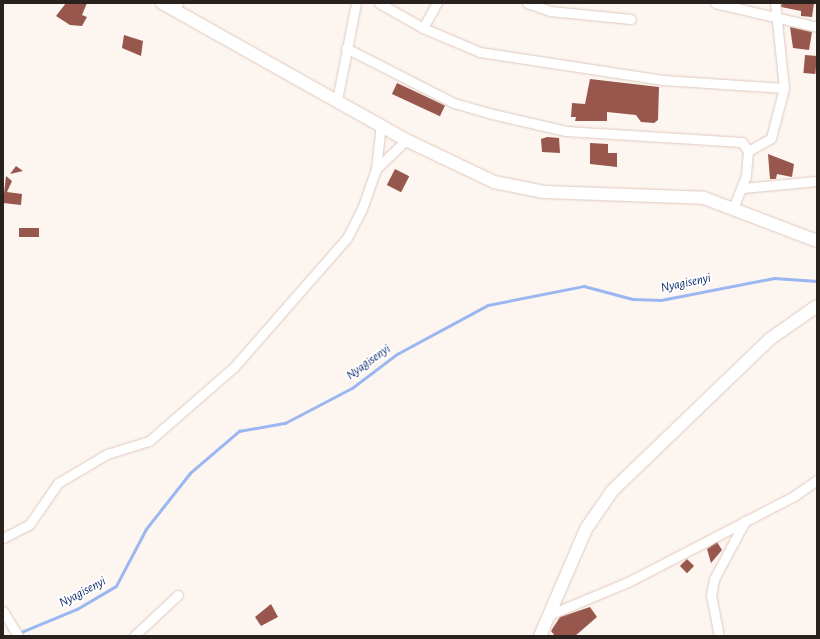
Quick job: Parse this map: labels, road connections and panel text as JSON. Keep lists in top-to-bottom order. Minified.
{"water":["Nyagisenyi"]}
